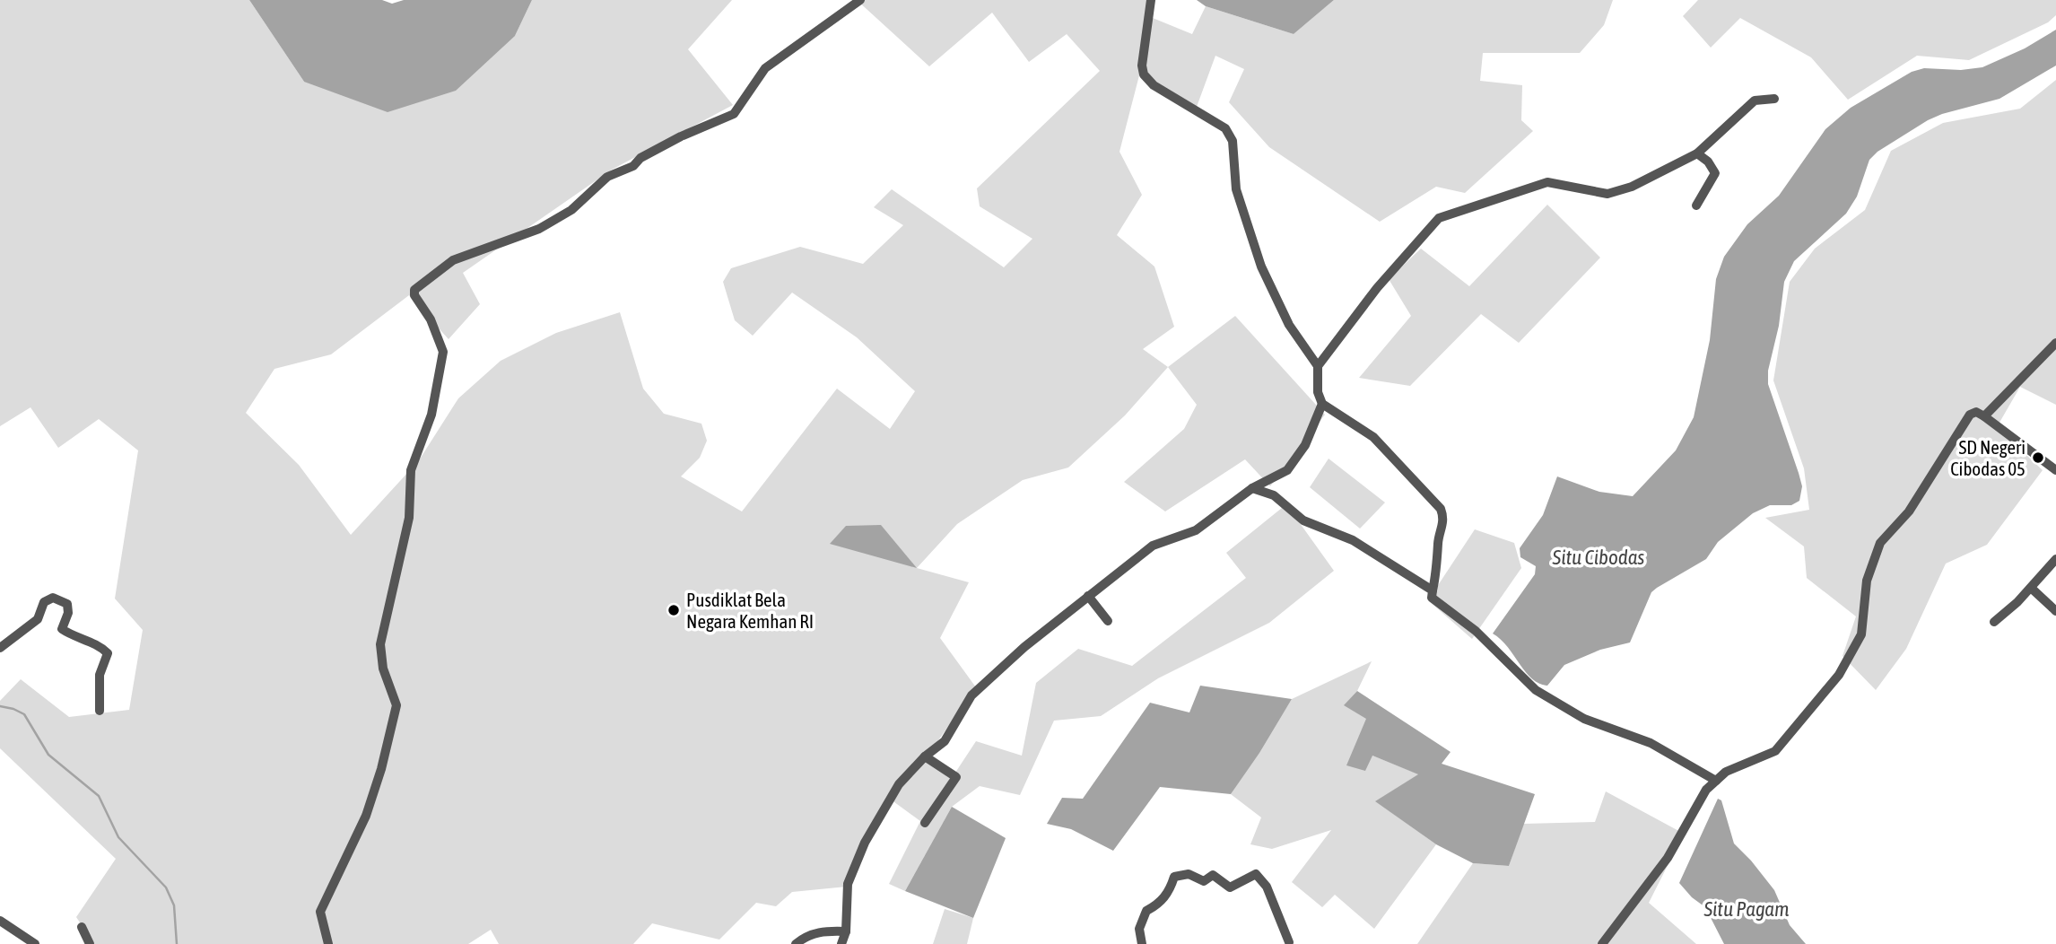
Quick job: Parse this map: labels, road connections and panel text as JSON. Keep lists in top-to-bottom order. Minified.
{"water":["Situ Cibodas","Situ Pagam"],"places":["SD Negeri Cibodas 05","Pusdiklat Bela Negara Kemhan RI"]}
